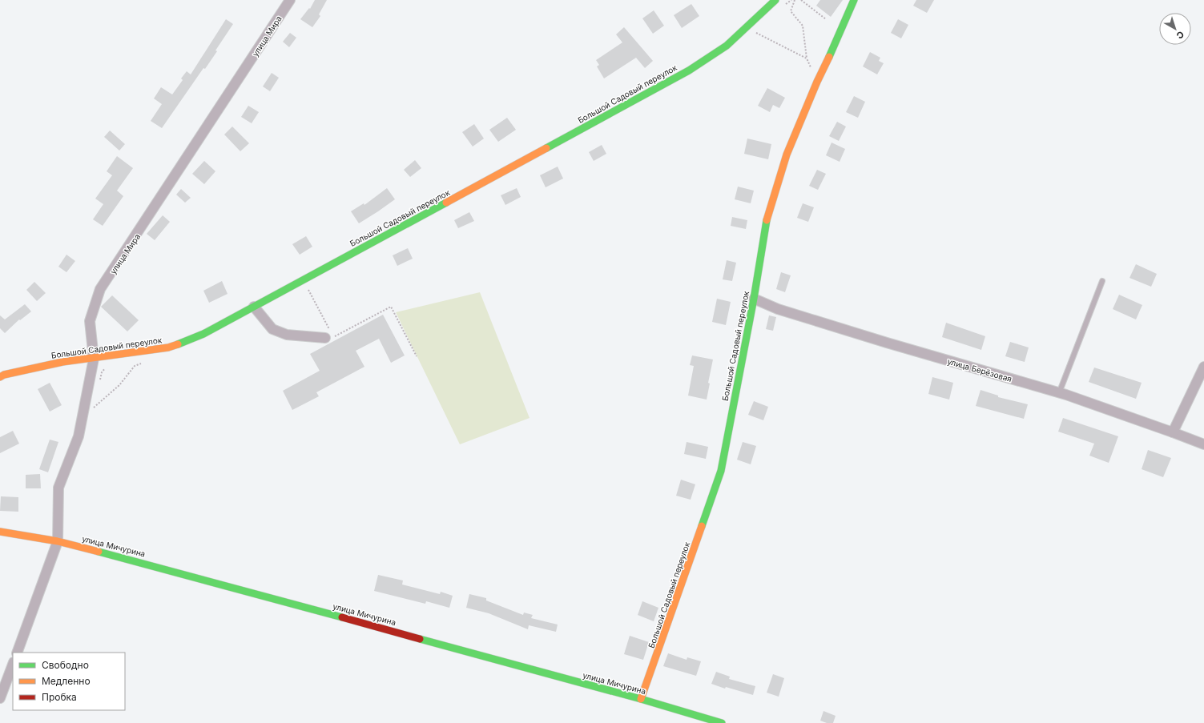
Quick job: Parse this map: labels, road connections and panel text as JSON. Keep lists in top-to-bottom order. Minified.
{"streets":{"street":["улица Мира","Большой Садовый переулок","улица Берёзовая","улица Мичурина"]},"crossings":[["улица Мира","Большой Садовый переулок"],["улица Мира","улица Мичурина"],["Большой Садовый переулок","улица Берёзовая"],["Большой Садовый переулок","улица Мичурина"]],"legend":["Свободно","Медленно","Пробка"],"north":"bottom right"}
